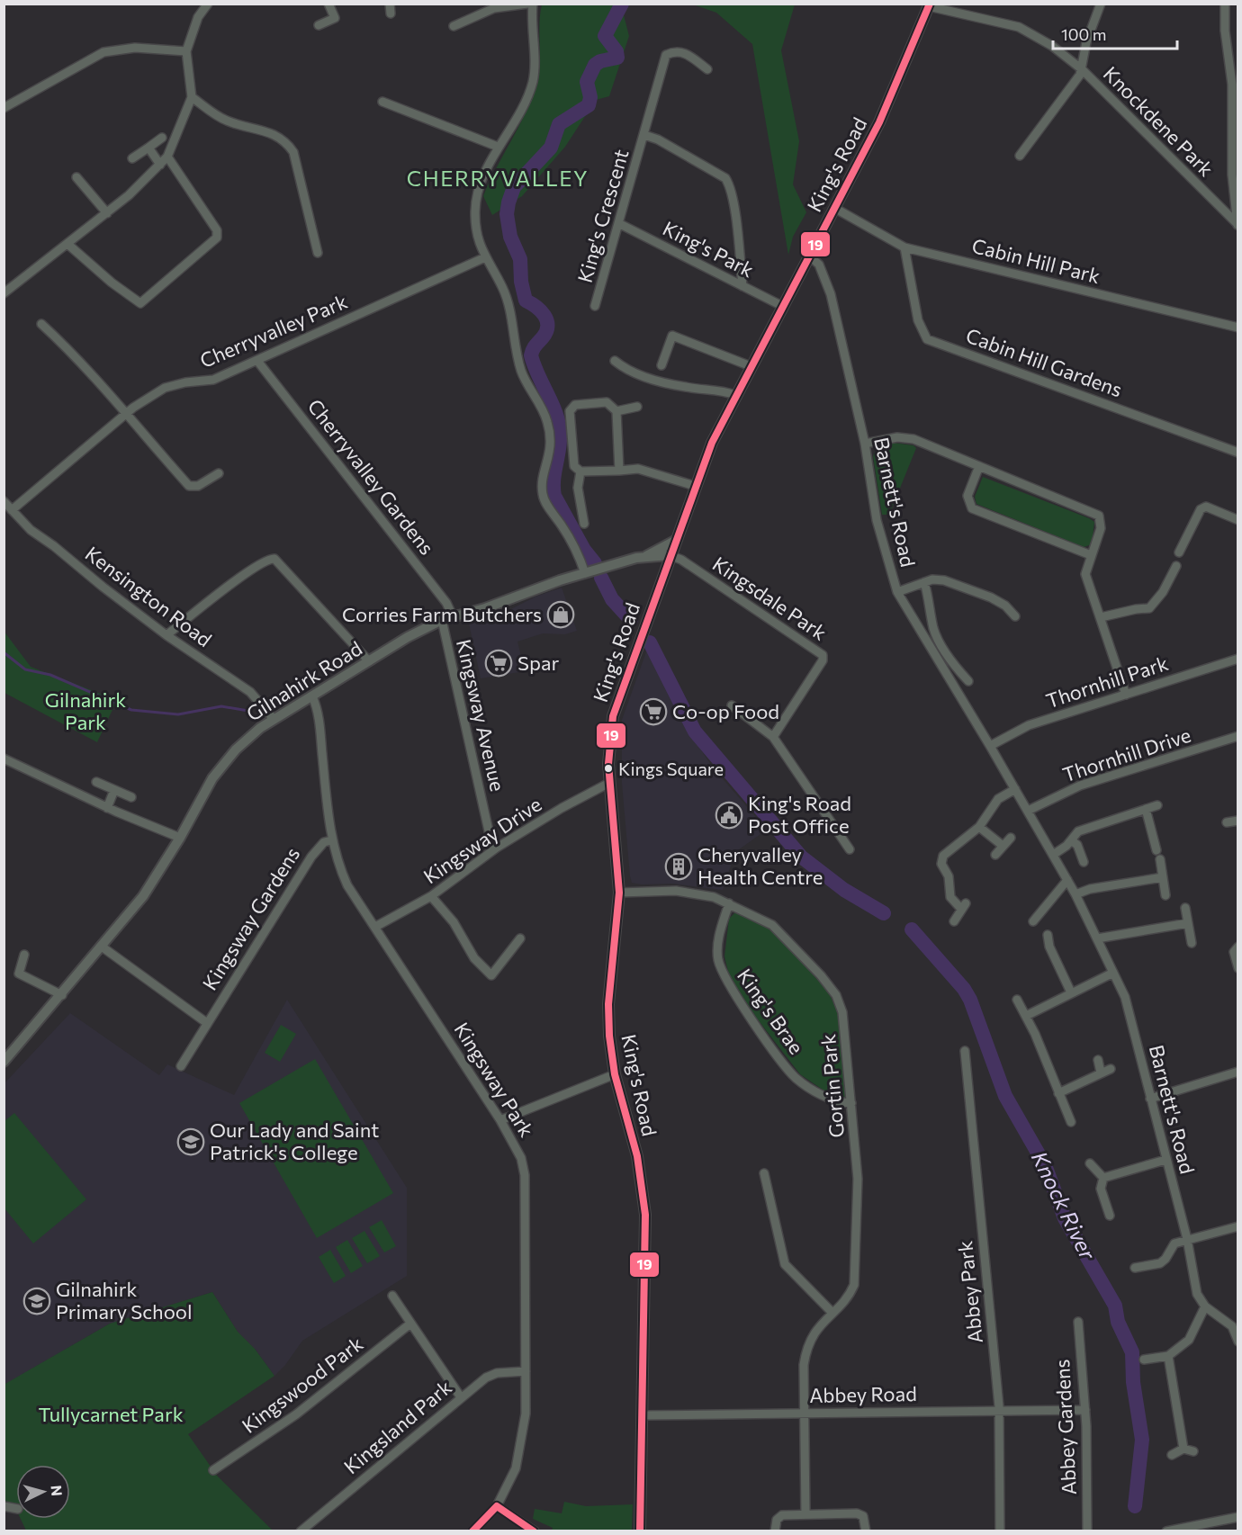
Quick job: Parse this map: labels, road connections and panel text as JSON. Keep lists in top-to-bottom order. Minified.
{"streets":{"street":["Knockdene Park","King's Road","King's Crescent","King's Park","Cabin Hill Park","Cherryvalley Park","Cabin Hill Gardens","Cherryvalley Gardens","Barnett's Road","Kensington Road","Kingsdale Park","Gilnahirk Road","Thornhill Park","Kingsway Avenue","Thornhill Drive","Kingsway Drive","Kingsway Gardens","King's Brae","Kingsway Park","Gortin Park","Abbey Park","Kingswood Park","Abbey Road","Kingsland Park","Abbey Gardens"]},"crossings":[["Knockdene Park","King's Road"],["King's Road","King's Park"],["King's Road","Cabin Hill Park"],["King's Road","Barnett's Road"],["King's Road","Kingsdale Park"],["King's Road","Gilnahirk Road"],["King's Road","Kingsway Drive"],["King's Road","Gortin Park"],["King's Road","Abbey Road"],["King's Crescent","King's Park"],["Cabin Hill Park","Cabin Hill Gardens"],["Cherryvalley Park","Cherryvalley Gardens"],["Cherryvalley Park","Kensington Road"],["Cherryvalley Gardens","Gilnahirk Road"],["Barnett's Road","Thornhill Park"],["Barnett's Road","Thornhill Drive"],["Kensington Road","Gilnahirk Road"],["Kingsdale Park","Gilnahirk Road"],["Gilnahirk Road","Kingsway Avenue"],["Gilnahirk Road","Kingsway Gardens"],["Gilnahirk Road","Kingsway Park"],["Kingsway Avenue","Kingsway Drive"],["Kingsway Drive","Kingsway Park"],["Kingsway Gardens","Kingsway Park"],["King's Brae","Gortin Park"],["Kingsway Park","Kingsland Park"],["Gortin Park","Abbey Road"],["Abbey Park","Abbey Road"],["Abbey Road","Abbey Gardens"]],"districts":["CHERRYVALLEY"],"water":["Knock River"],"parks":["Gilnahirk Park","Tullycarnet Park"],"places":{"shop":["Corries Farm Butchers"],"supermarket":["Spar","Co-op Food"],"other":["Kings Square"],"public building":["King's Road Post Office"],"building":["Cheryvalley Health Centre"],"school or university":["Our Lady and Saint Patrick's College","Gilnahirk Primary School"]},"lines":["transit line 19"],"scale_bar":"100 m","north":"right"}
